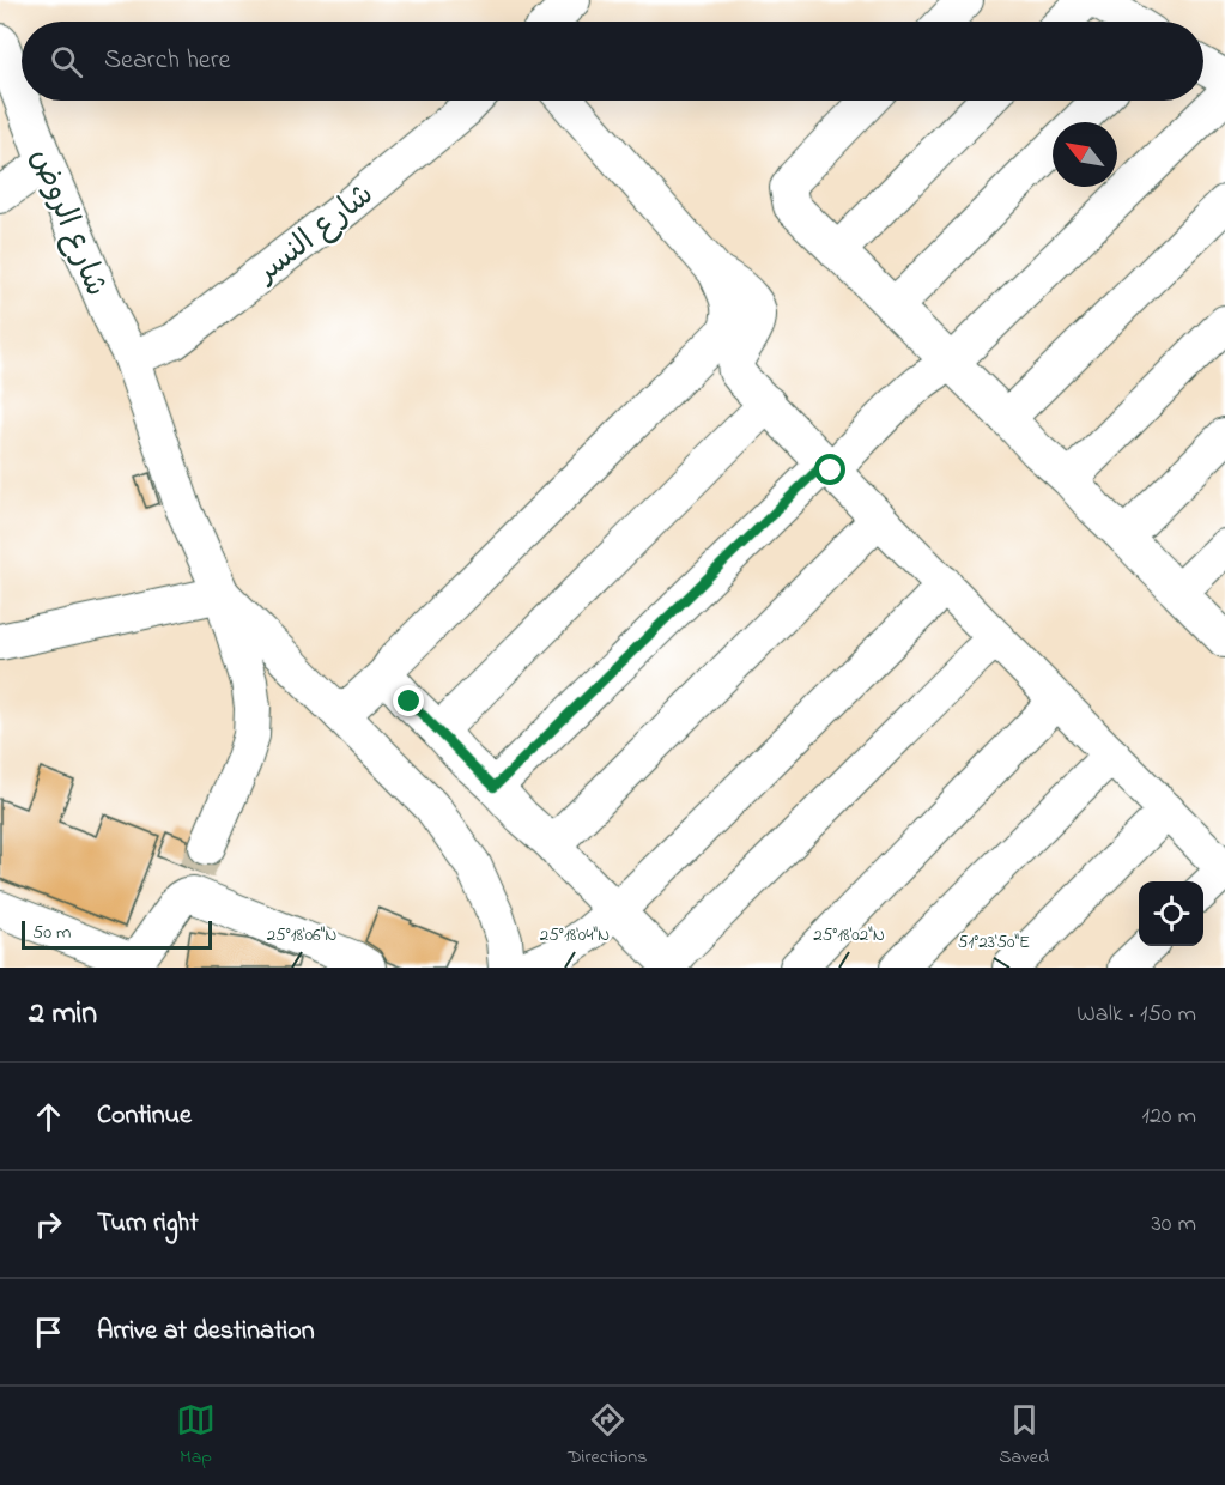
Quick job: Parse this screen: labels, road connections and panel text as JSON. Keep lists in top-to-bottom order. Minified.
{"streets":{"street":["شارع الروض","شارع النسر"]},"crossings":[["شارع الروض","شارع النسر"]],"scale_bar":"50 m","north":"top left","page":{"search":"Search here","scale":"50 m","heading":["2 min","Walk · 150 m"],"list":[["Continue","120 m"],["Turn right","30 m"],"Arrive at destination"],"nav":["Map","Directions","Saved"]},"coordinates":["25°18'06\"N","25°18'04\"N","25°18'02\"N","51°23'50\"E"]}
